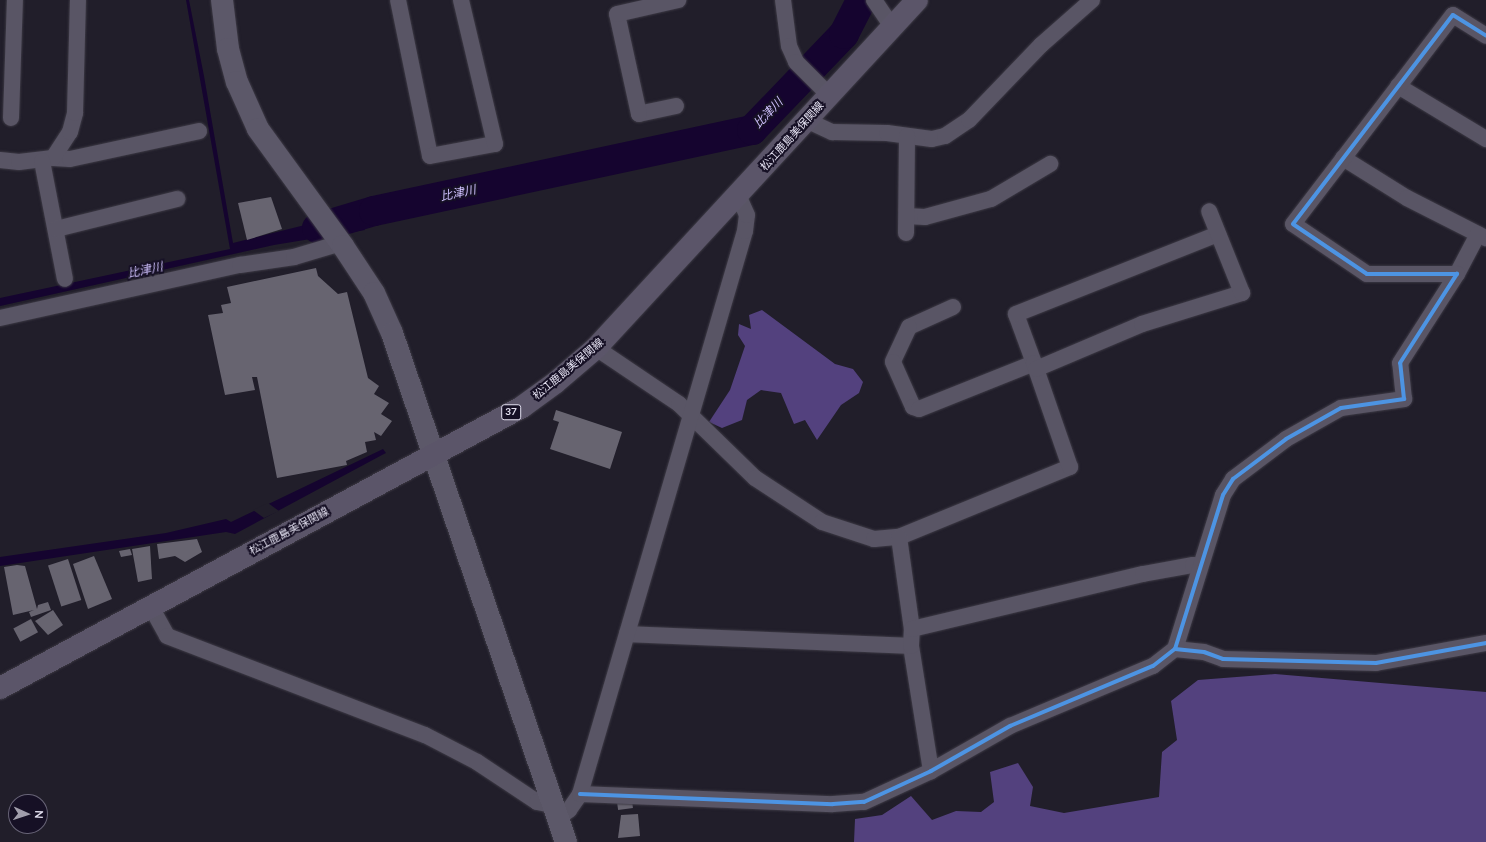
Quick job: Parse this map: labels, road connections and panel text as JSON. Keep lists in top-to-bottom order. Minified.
{"streets":{"main road":["松江鹿島美保関線","37"]},"water":["比津川"],"north":"right"}
